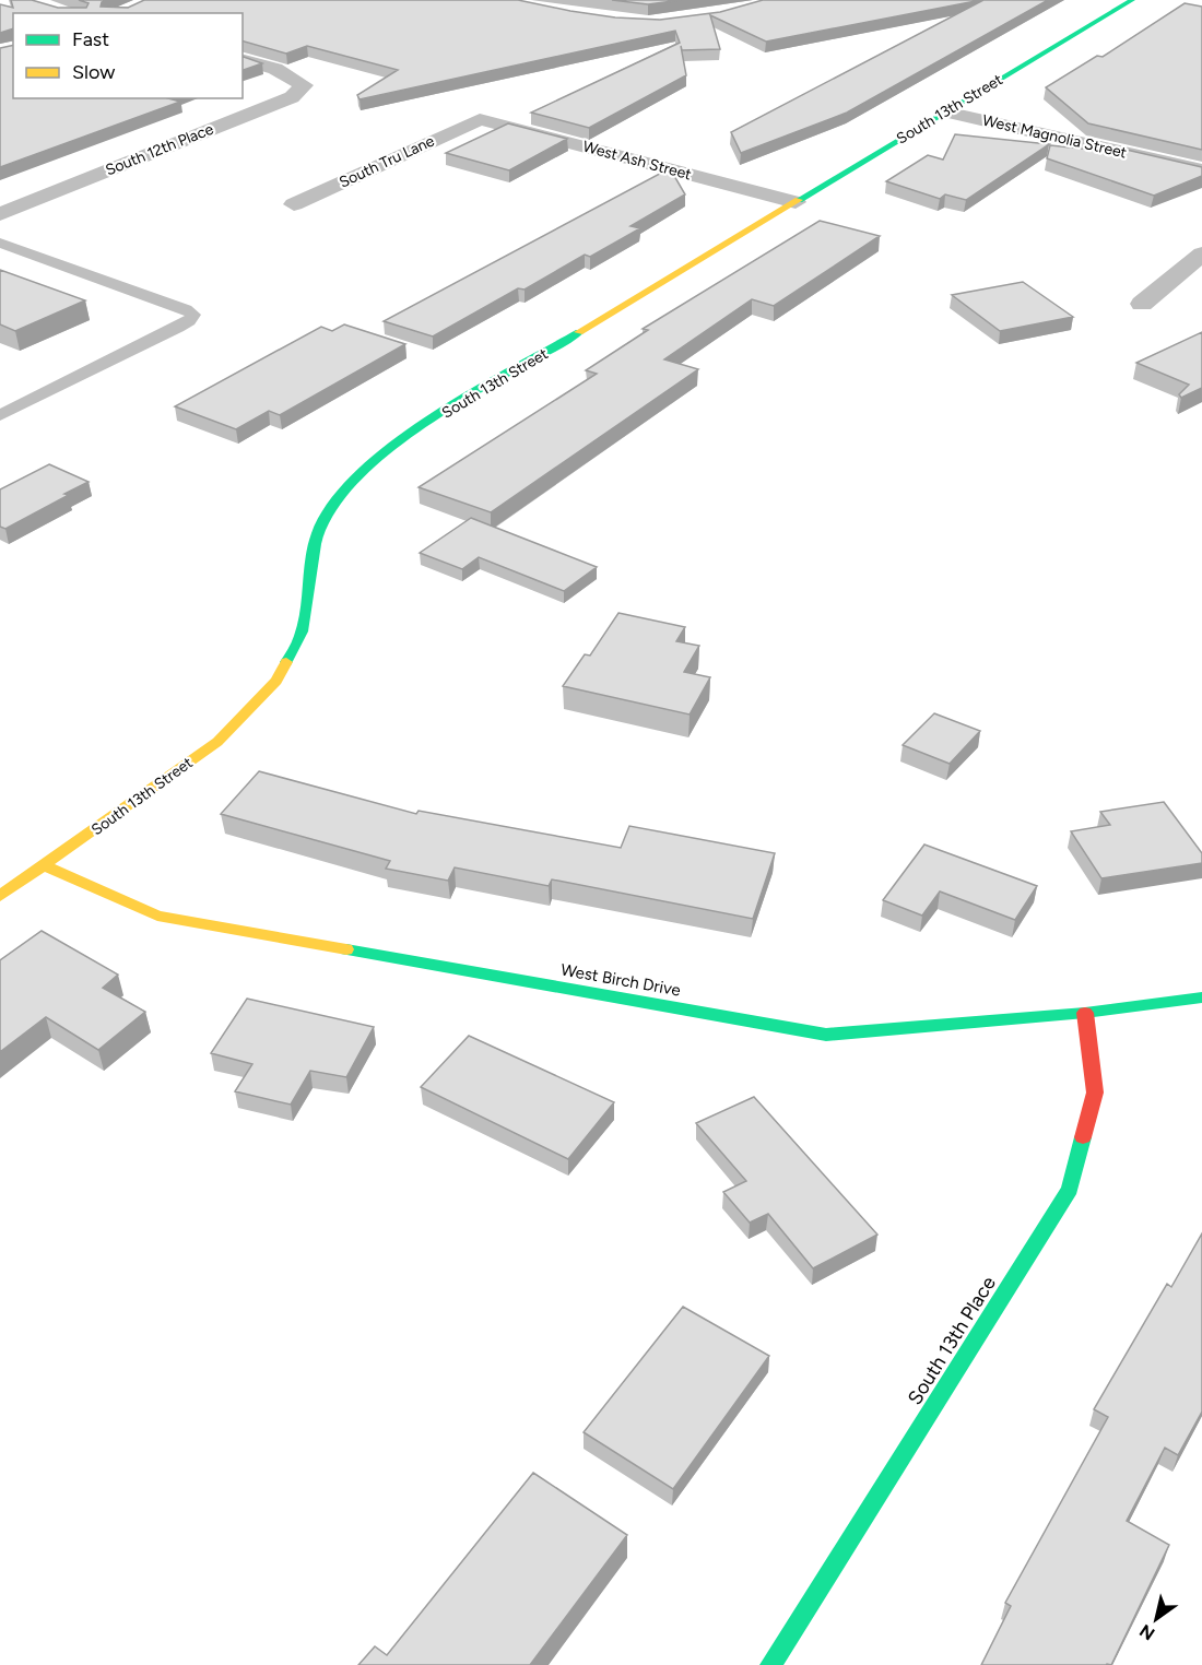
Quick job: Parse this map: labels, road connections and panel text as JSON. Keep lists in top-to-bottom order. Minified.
{"streets":{"street":["South 13th Street","West Magnolia Street","South 12th Place","West Ash Street","South Tru Lane","West Birch Drive","South 13th Place"]},"crossings":[["South 13th Street","West Magnolia Street"],["South 13th Street","West Ash Street"],["South 13th Street","West Birch Drive"],["West Ash Street","South Tru Lane"],["West Birch Drive","South 13th Place"]],"legend":["Fast","Slow"],"north":"bottom left"}
